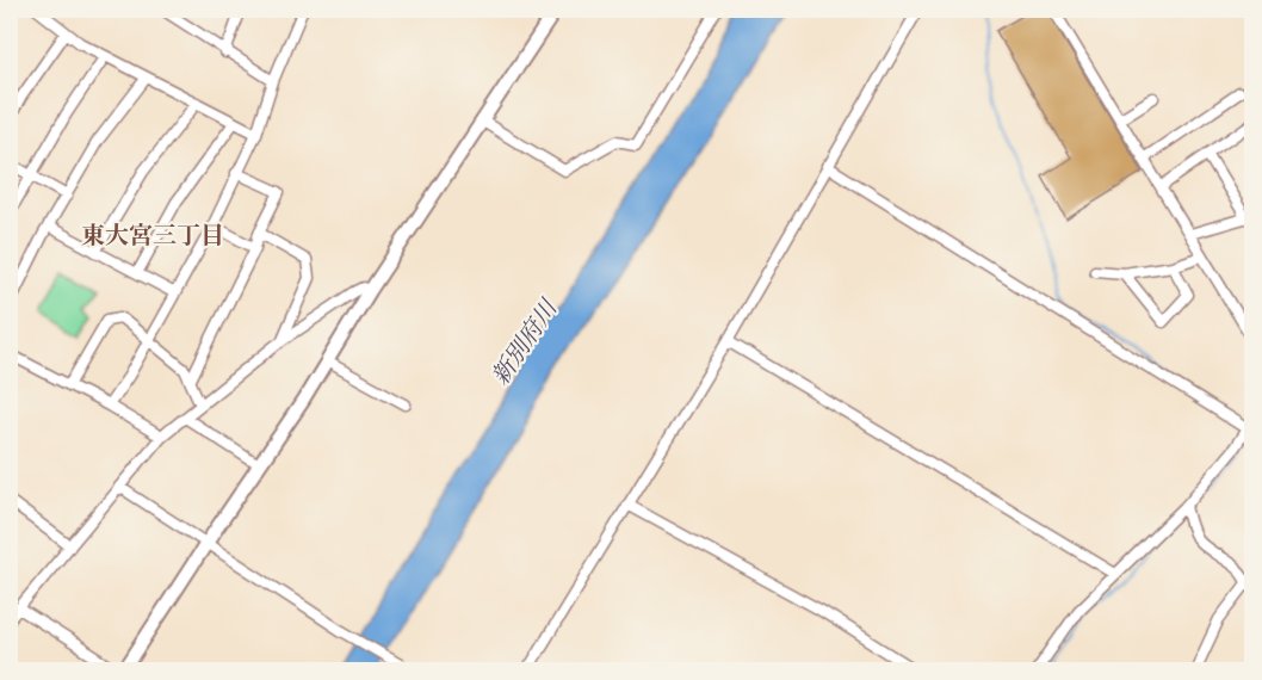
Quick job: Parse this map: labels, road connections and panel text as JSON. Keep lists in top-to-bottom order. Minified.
{"districts":["東大宮三丁目"],"water":["新別府川"]}
